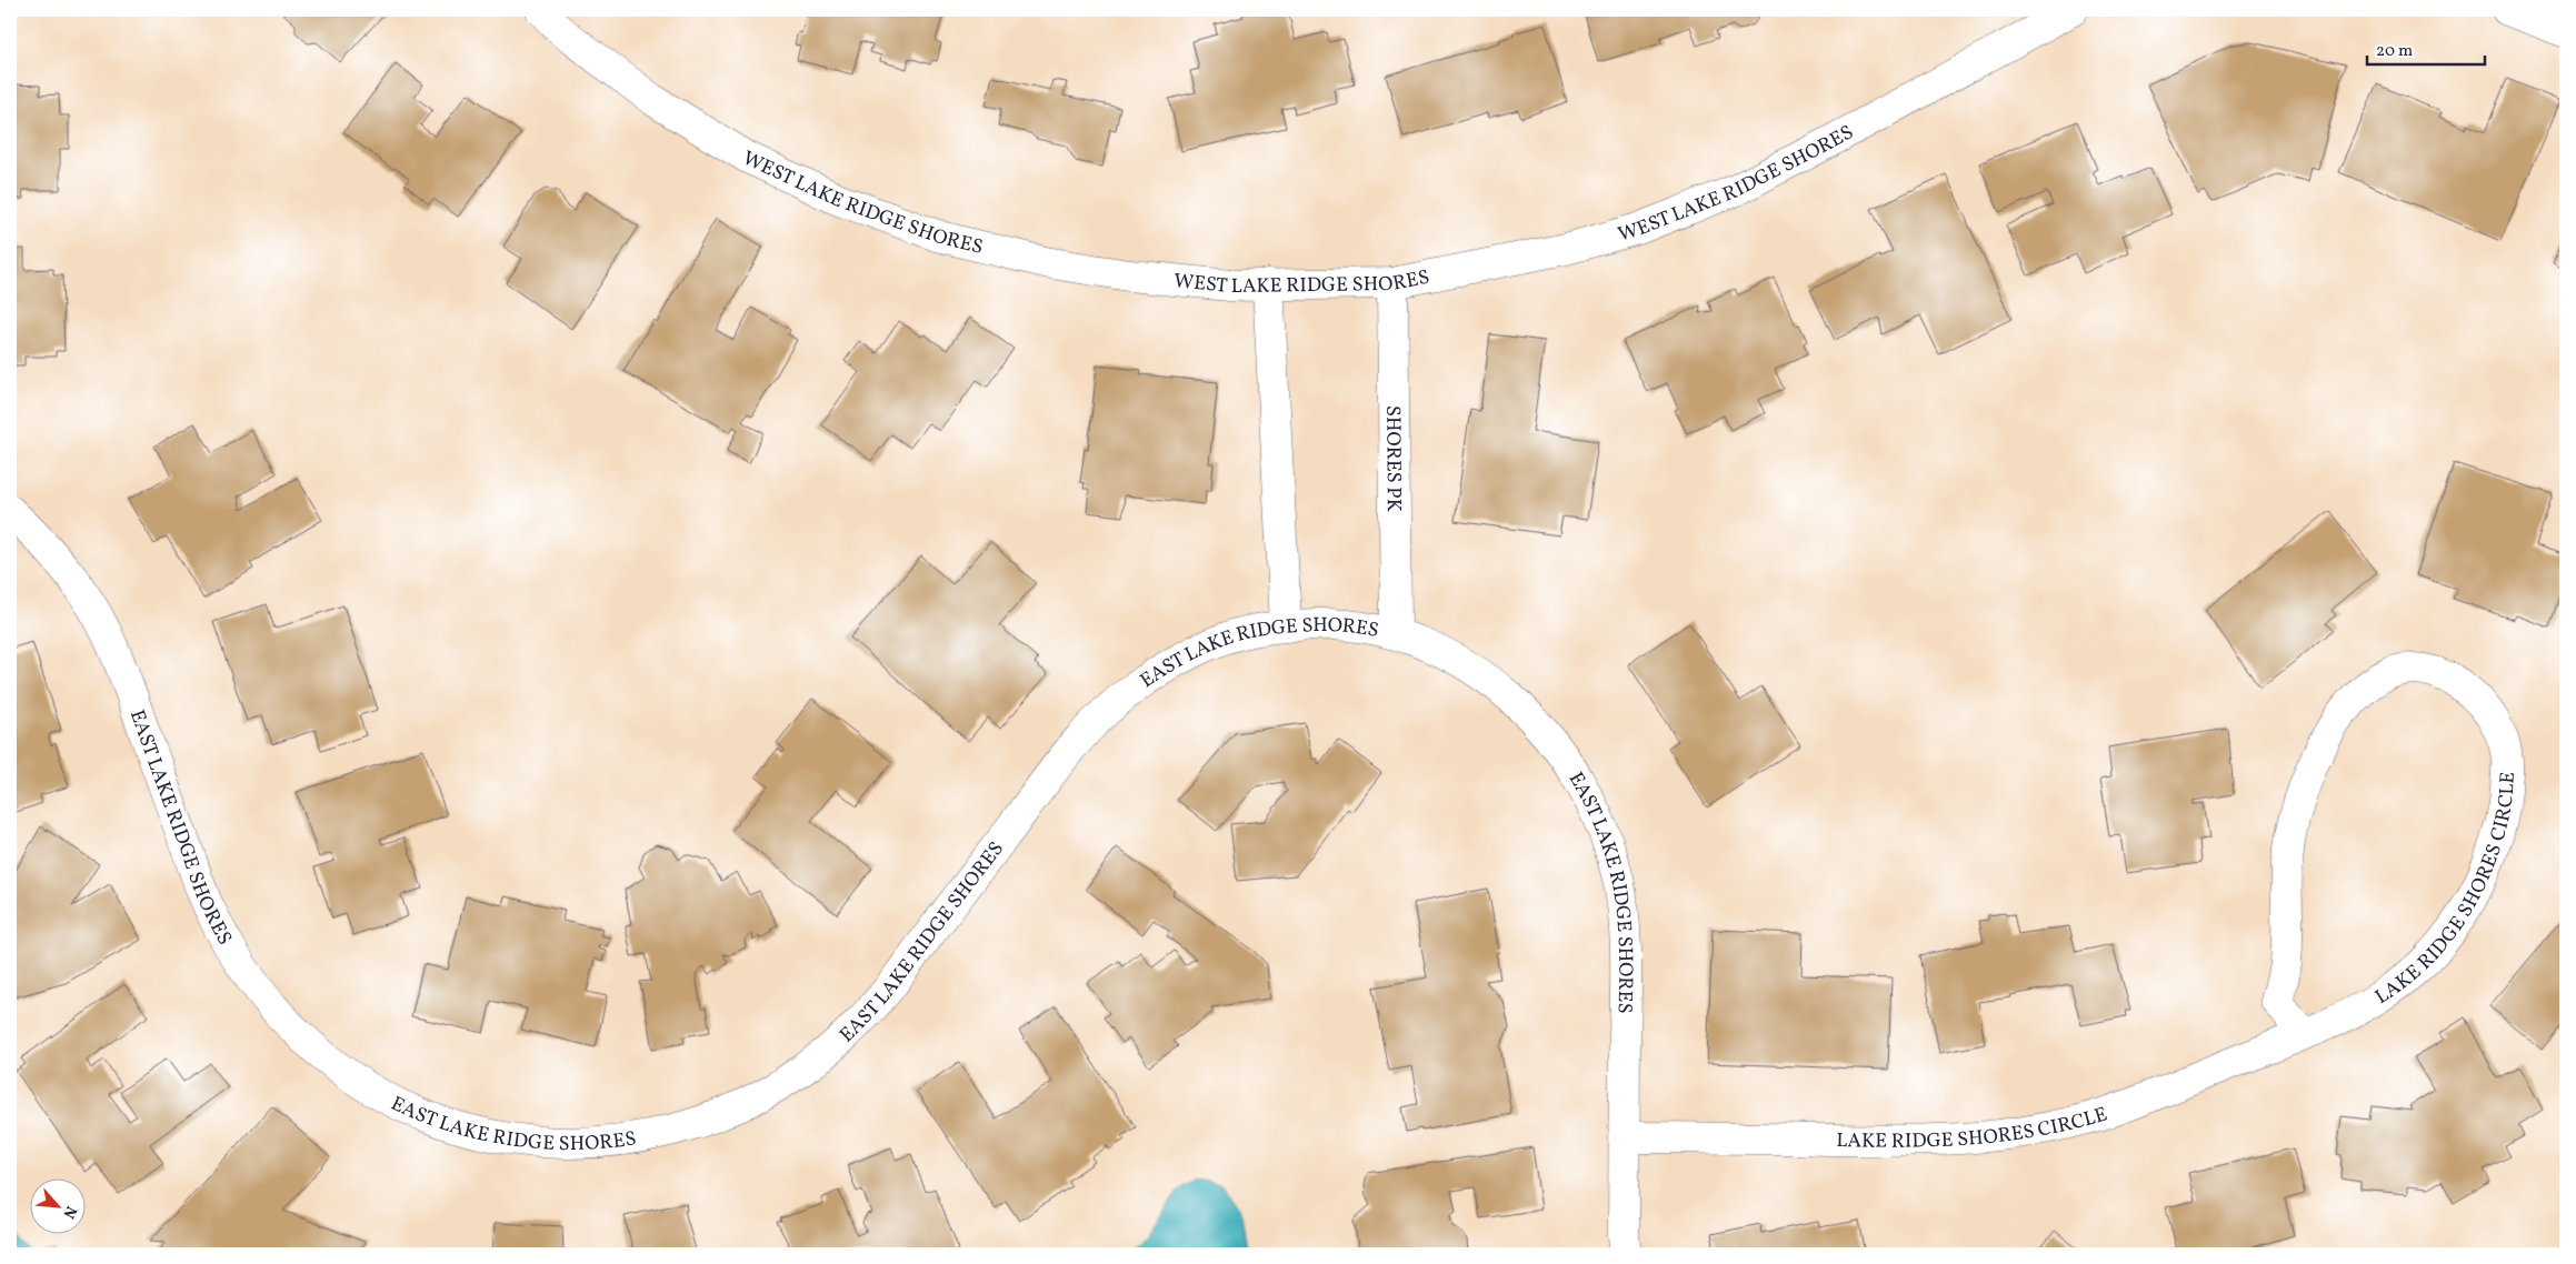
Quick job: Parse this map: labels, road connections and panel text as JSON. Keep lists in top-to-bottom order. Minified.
{"streets":{"street":["WEST LAKE RIDGE SHORES","SHORES PK","EAST LAKE RIDGE SHORES","LAKE RIDGE SHORES CIRCLE"]},"crossings":[["WEST LAKE RIDGE SHORES","SHORES PK"],["SHORES PK","EAST LAKE RIDGE SHORES"],["EAST LAKE RIDGE SHORES","LAKE RIDGE SHORES CIRCLE"]],"scale_bar":"20 m","north":"bottom right"}
